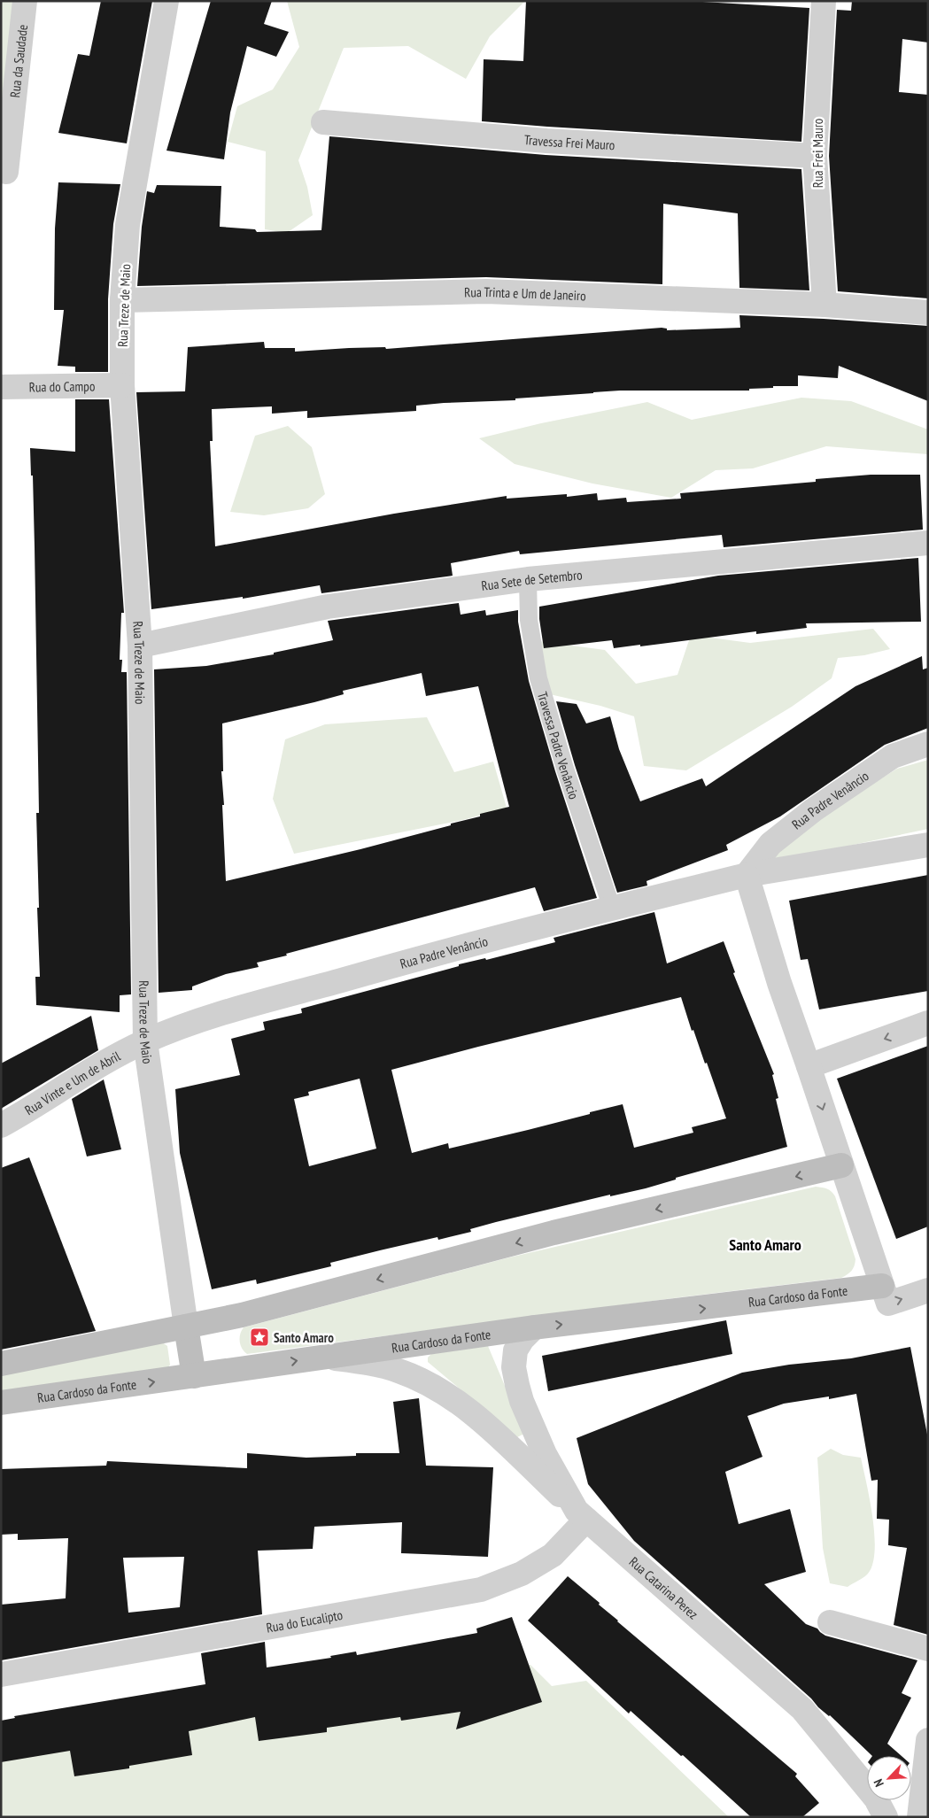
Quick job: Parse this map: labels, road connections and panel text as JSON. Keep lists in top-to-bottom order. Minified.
{"streets":{"main road":["Rua Cardoso da Fonte"],"street":["Rua da Saudade","Travessa Frei Mauro","Rua Frei Mauro","Rua Trinta e Um de Janeiro","Rua Treze de Maio","Rua do Campo","Rua Sete de Setembro","Rua Padre Venâncio","Rua Vinte e Um de Abril","Rua Catarina Perez","Rua do Eucalipto"],"lane":["Travessa Padre Venâncio"]},"crossings":[["Travessa Frei Mauro","Rua Frei Mauro"],["Rua Frei Mauro","Rua Trinta e Um de Janeiro"],["Rua Trinta e Um de Janeiro","Rua Treze de Maio"],["Rua Treze de Maio","Rua do Campo"],["Rua Treze de Maio","Rua Sete de Setembro"],["Rua Treze de Maio","Rua Padre Venâncio"],["Rua Treze de Maio","Rua Vinte e Um de Abril"],["Rua Sete de Setembro","Travessa Padre Venâncio"],["Travessa Padre Venâncio","Rua Padre Venâncio"],["Rua Padre Venâncio","Rua Vinte e Um de Abril"],["Rua Cardoso da Fonte","Rua Catarina Perez"],["Rua Catarina Perez","Rua do Eucalipto"]],"districts":["Santo Amaro"],"places":{"place":["Santo Amaro"]},"north":"bottom left"}
